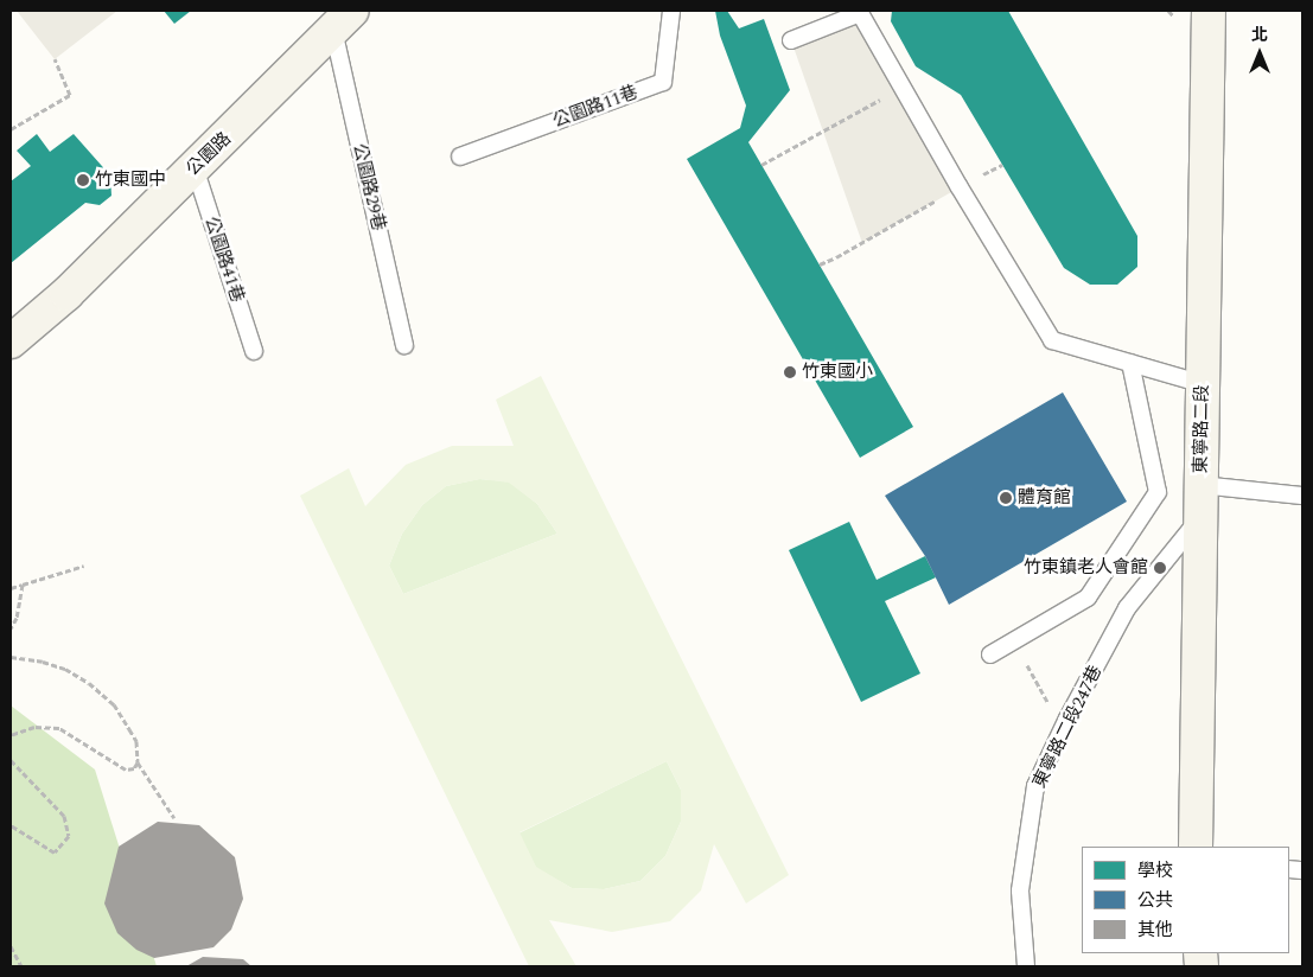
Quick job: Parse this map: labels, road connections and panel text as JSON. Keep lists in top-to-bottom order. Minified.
{"streets":{"main road":["公園路","東寧路二段"],"lane":["公園路11巷","公園路29巷","公園路41巷","東寧路二段247巷"]},"crossings":[["公園路","公園路29巷"],["公園路","公園路41巷"],["東寧路二段","東寧路二段247巷"]],"places":["竹東國中","竹東國小","體育館","竹東鎮老人會館"],"legend":["學校","公共","其他"],"north":"top"}
